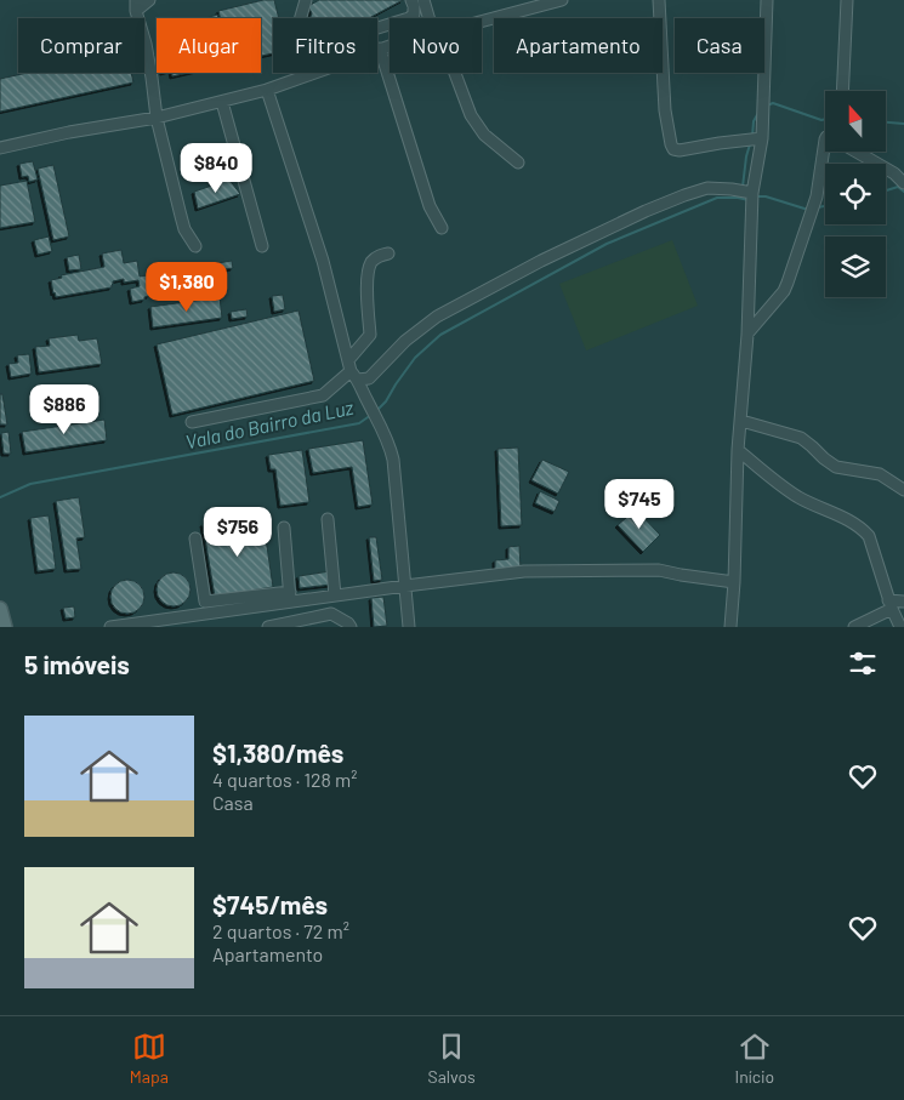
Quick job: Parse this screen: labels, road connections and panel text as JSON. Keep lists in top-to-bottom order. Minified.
{"water":["Vala do Bairro da Luz"],"north":"top","page":{"chip":["Comprar","Alugar","Filtros","Novo","Apartamento","Casa"],"price":["$840","$1,380","$886","$745","$756"],"heading":"5 imóveis","list":[{"name":"$1,380/mês","note":"4 quartos · 128 m² · Casa"},{"name":"$745/mês","note":"2 quartos · 72 m² · Apartamento"}],"tabs":["Mapa","Salvos","Início"]}}
